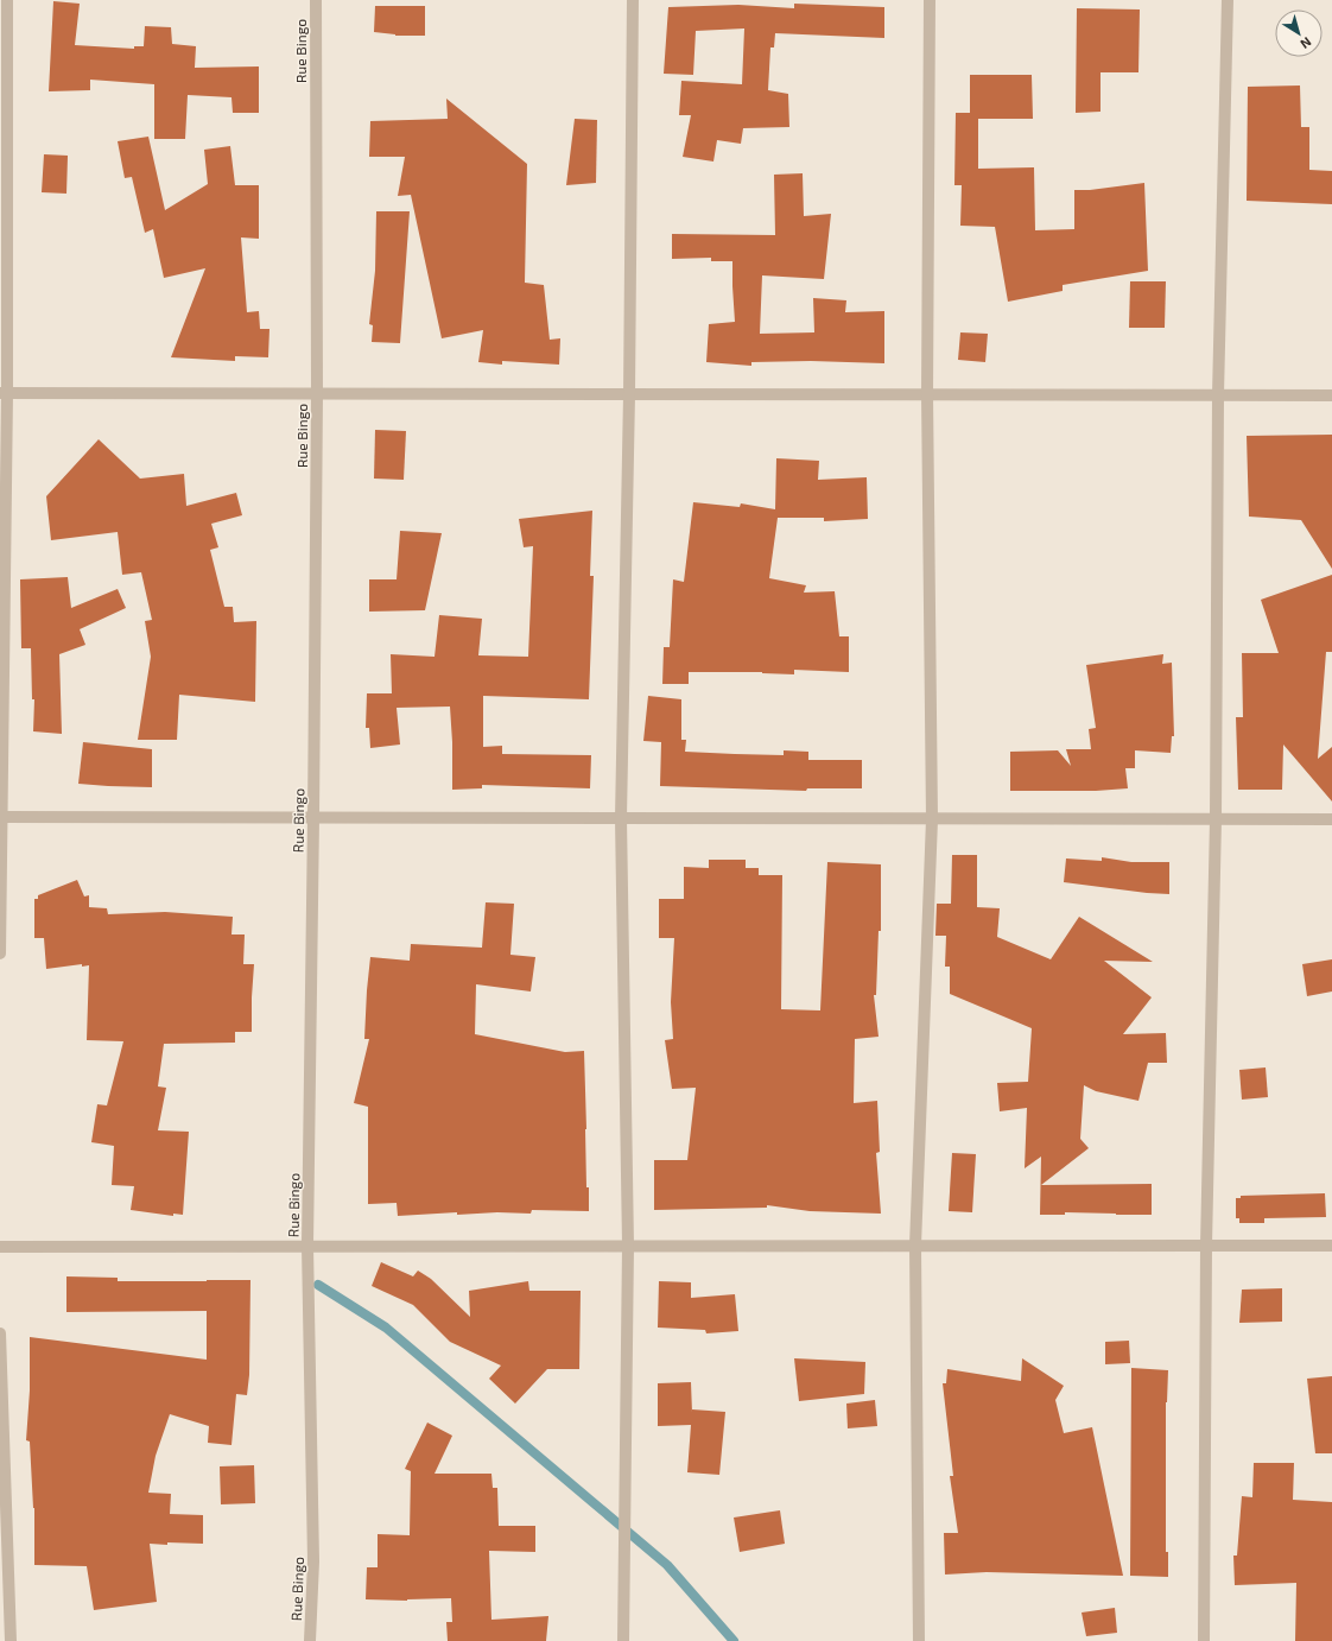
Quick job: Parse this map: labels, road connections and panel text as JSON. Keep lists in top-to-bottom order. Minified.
{"streets":{"street":["Rue Bingo"]},"north":"bottom right"}
